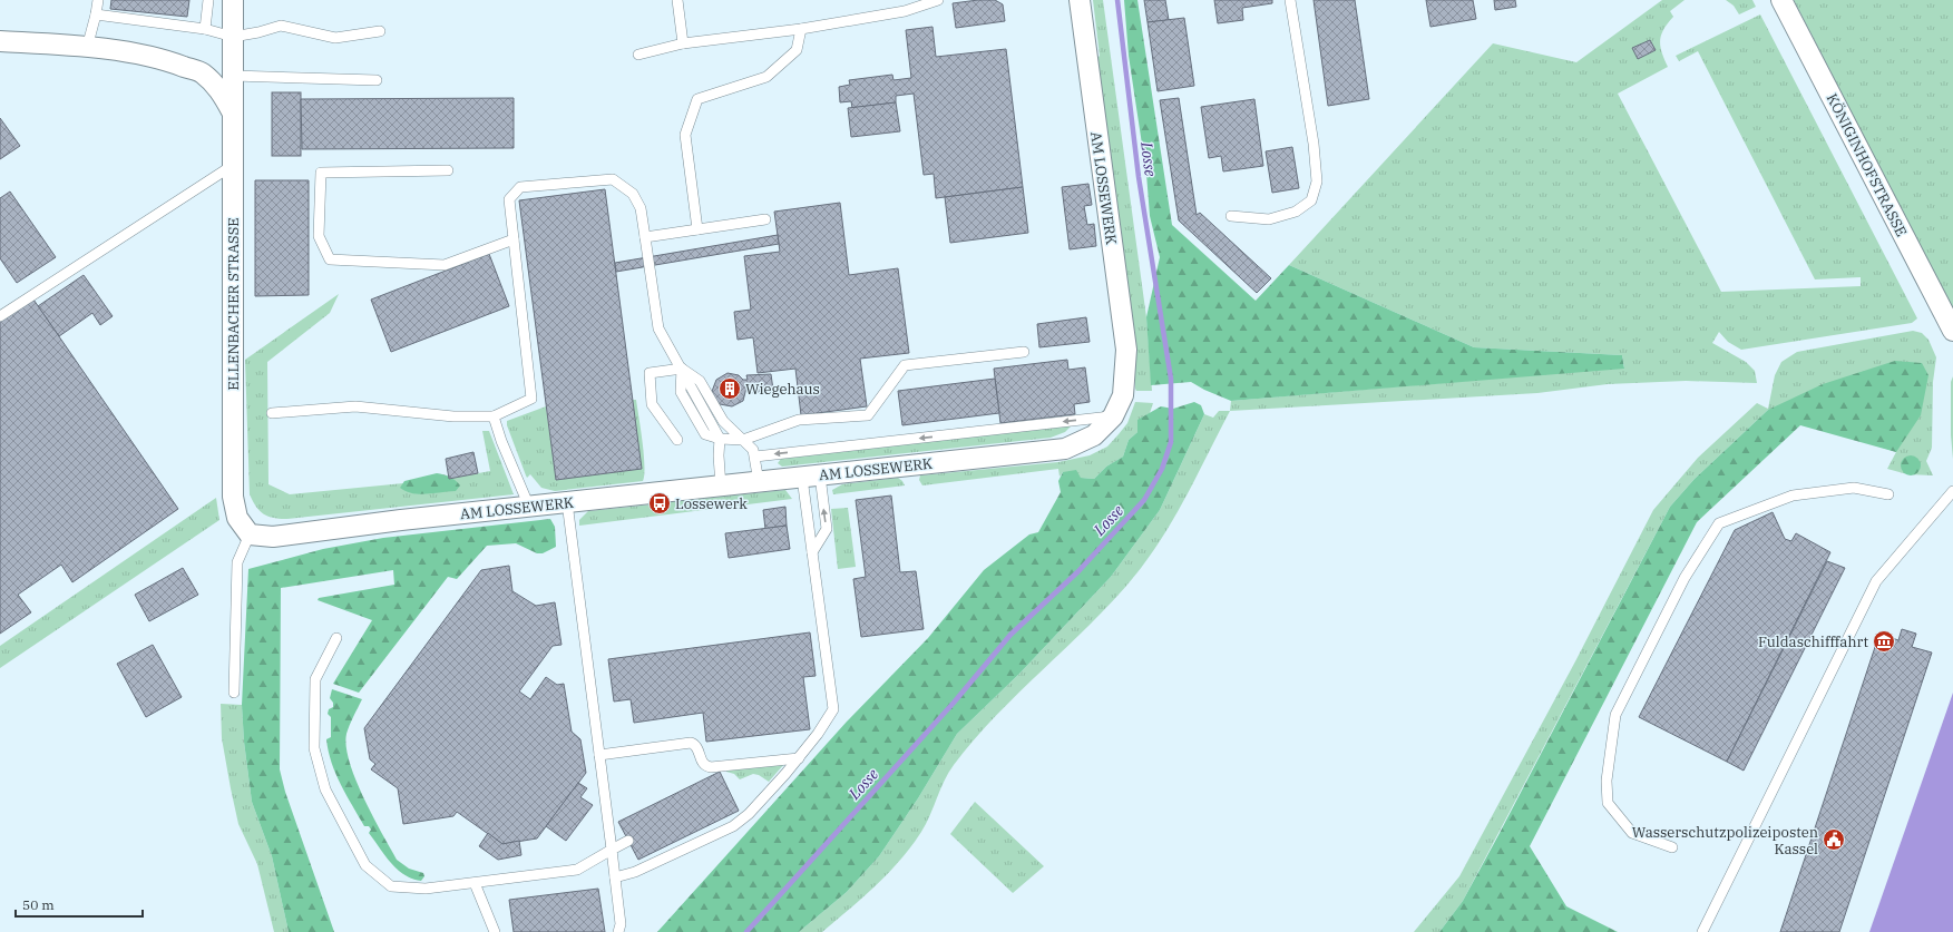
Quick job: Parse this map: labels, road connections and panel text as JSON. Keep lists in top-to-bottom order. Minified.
{"streets":{"street":["KÖNIGINHOFSTRASSE","AM LOSSEWERK","ELLENBACHER STRASSE"]},"crossings":[["AM LOSSEWERK","ELLENBACHER STRASSE"]],"water":["Losse"],"places":{"building":["Wiegehaus"],"bus stop":["Lossewerk"],"museum":["Fuldaschifffahrt"],"public building":["Wasserschutzpolizeiposten Kassel"]},"scale_bar":"50 m"}
